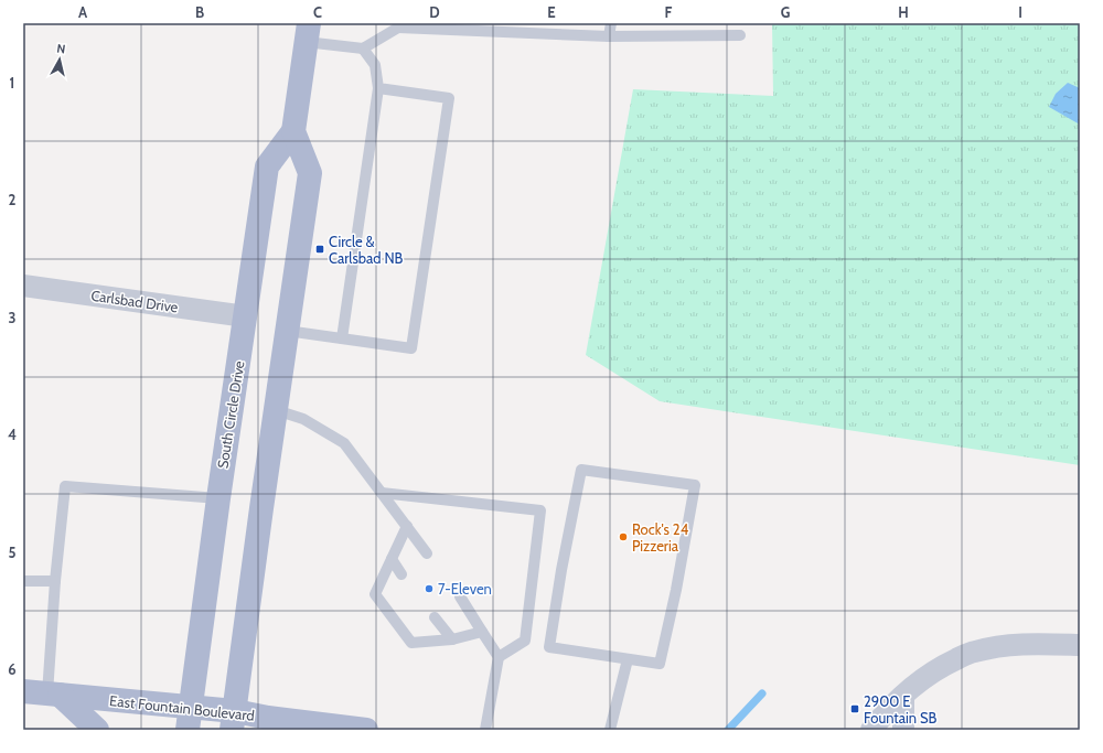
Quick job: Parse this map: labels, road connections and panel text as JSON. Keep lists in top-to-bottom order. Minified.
{"streets":{"main road":["South Circle Drive","East Fountain Boulevard"],"street":["Carlsbad Drive"]},"crossings":[["Carlsbad Drive","South Circle Drive"],["South Circle Drive","East Fountain Boulevard"]],"places":{"transit":["Circle & Carlsbad NB","2900 E Fountain SB"],"other":["Rock's 24 Pizzeria","7-Eleven"]},"north":"top","grid":{"columns":["A","B","C","D","E","F","G","H","I"],"rows":["1","2","3","4","5","6"]}}
